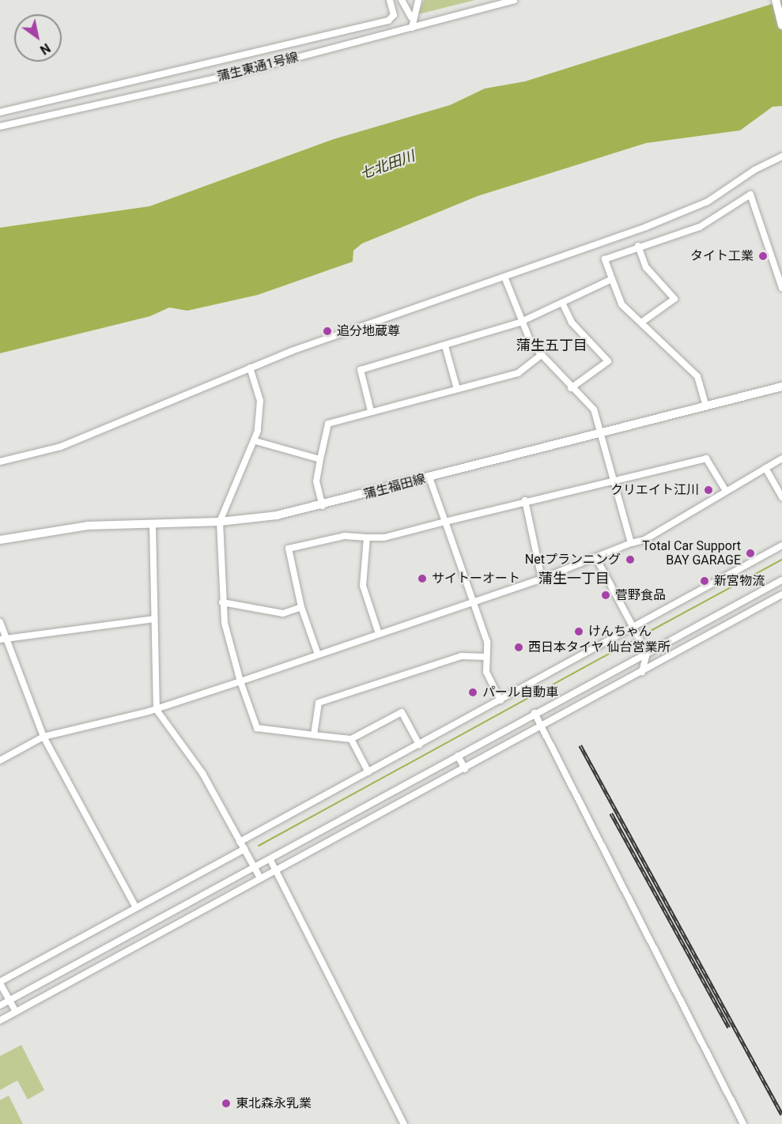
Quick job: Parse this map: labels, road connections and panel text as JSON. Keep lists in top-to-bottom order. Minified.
{"streets":{"main road":["蒲生福田線"],"street":["蒲生東通1号線"]},"districts":["蒲生五丁目","蒲生一丁目"],"water":["七北田川"],"places":["タイト工業","追分地蔵尊","クリエイト江川","Total Car Support BAY GARAGE","Netプランニング","サイトーオート","新宮物流","菅野食品","けんちゃん","西日本タイヤ 仙台営業所","パール自動車","東北森永乳業"],"north":"bottom right"}
